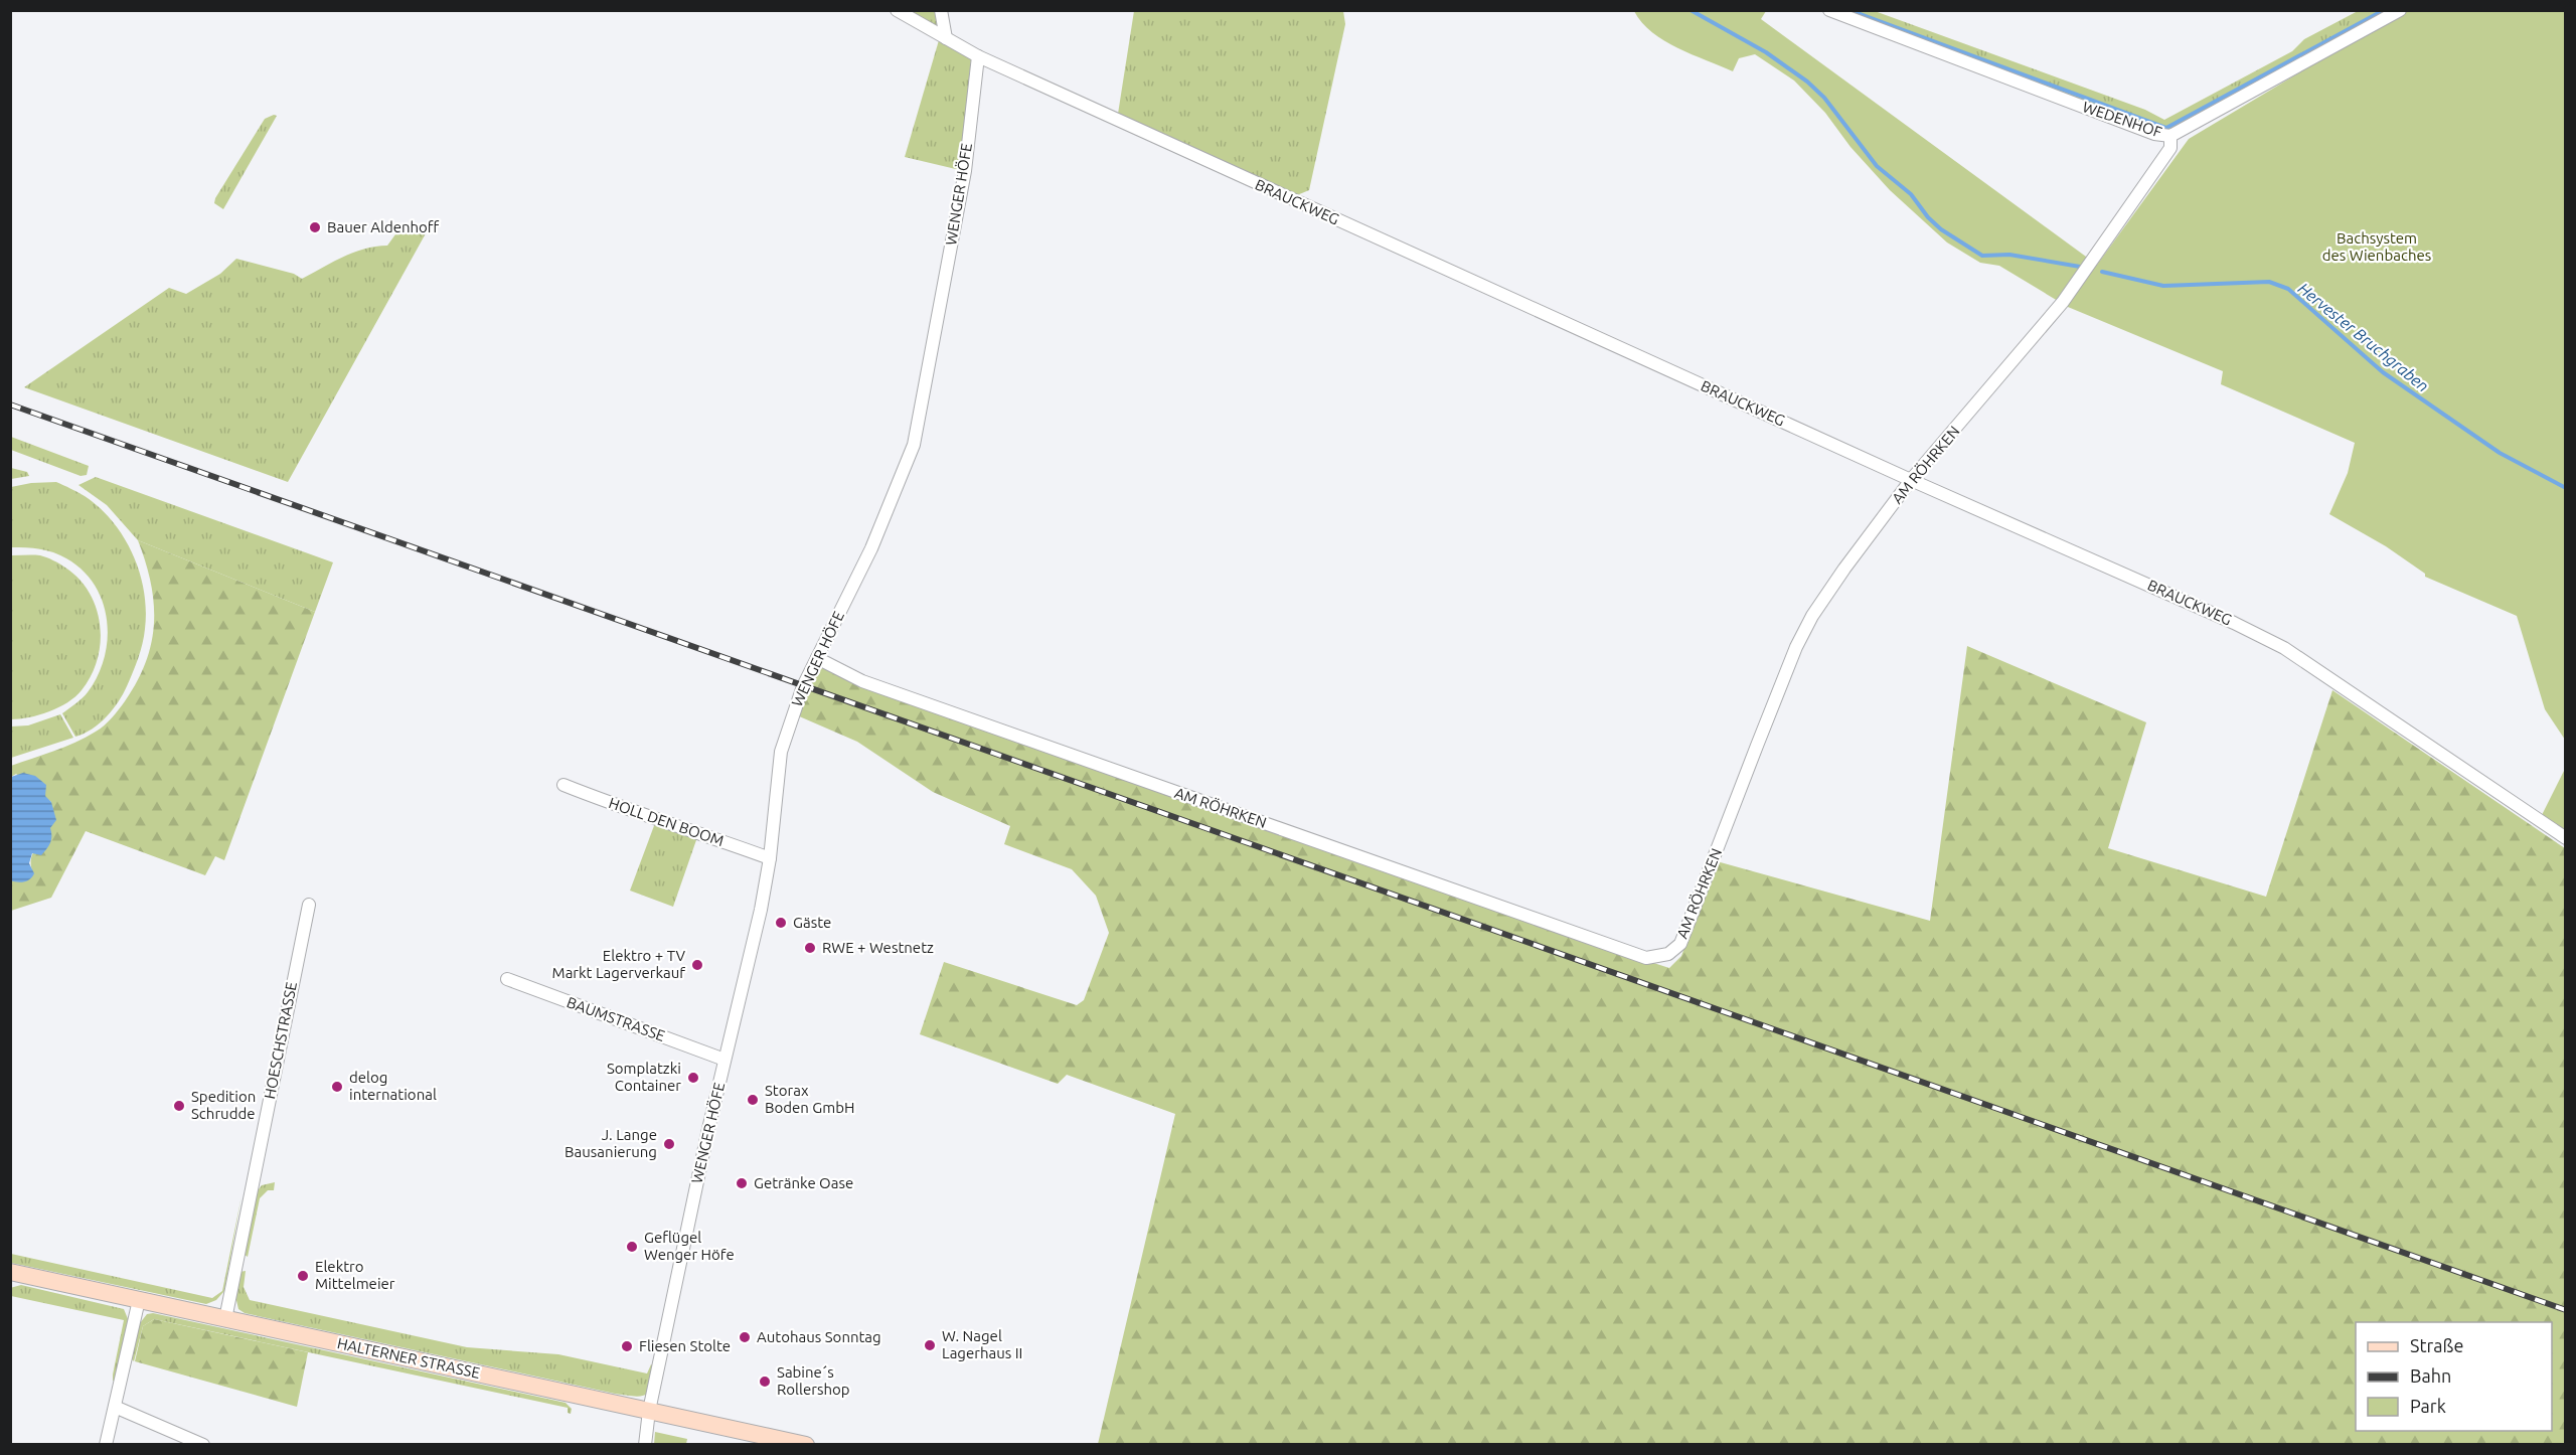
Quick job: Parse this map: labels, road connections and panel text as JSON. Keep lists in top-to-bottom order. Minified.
{"streets":{"main road":["HALTERNER STRASSE"],"street":["WEDENHOF","WENGER HÖFE","BRAUCKWEG","AM RÖHRKEN","HOLL DEN BOOM","BAUMSTRASSE","HOESCHSTRASSE"]},"crossings":[["WEDENHOF","AM RÖHRKEN"],["WENGER HÖFE","BRAUCKWEG"],["WENGER HÖFE","AM RÖHRKEN"],["WENGER HÖFE","HOLL DEN BOOM"],["WENGER HÖFE","BAUMSTRASSE"],["WENGER HÖFE","HALTERNER STRASSE"],["BRAUCKWEG","AM RÖHRKEN"],["HOESCHSTRASSE","HALTERNER STRASSE"]],"water":["Hervester Bruchgraben"],"parks":["Bachsystem des Wienbaches"],"places":["Bauer Aldenhoff","Gäste","RWE + Westnetz","Elektro + TV Markt Lagerverkauf","Somplatzki Container","delog international","Storax Boden GmbH","Spedition Schrudde","J. Lange Bausanierung","Getränke Oase","Geflügel Wenger Höfe","Elektro Mittelmeier","Autohaus Sonntag","W. Nagel Lagerhaus II","Fliesen Stolte","Sabine´s Rollershop"],"legend":["Straße","Bahn","Park"]}
